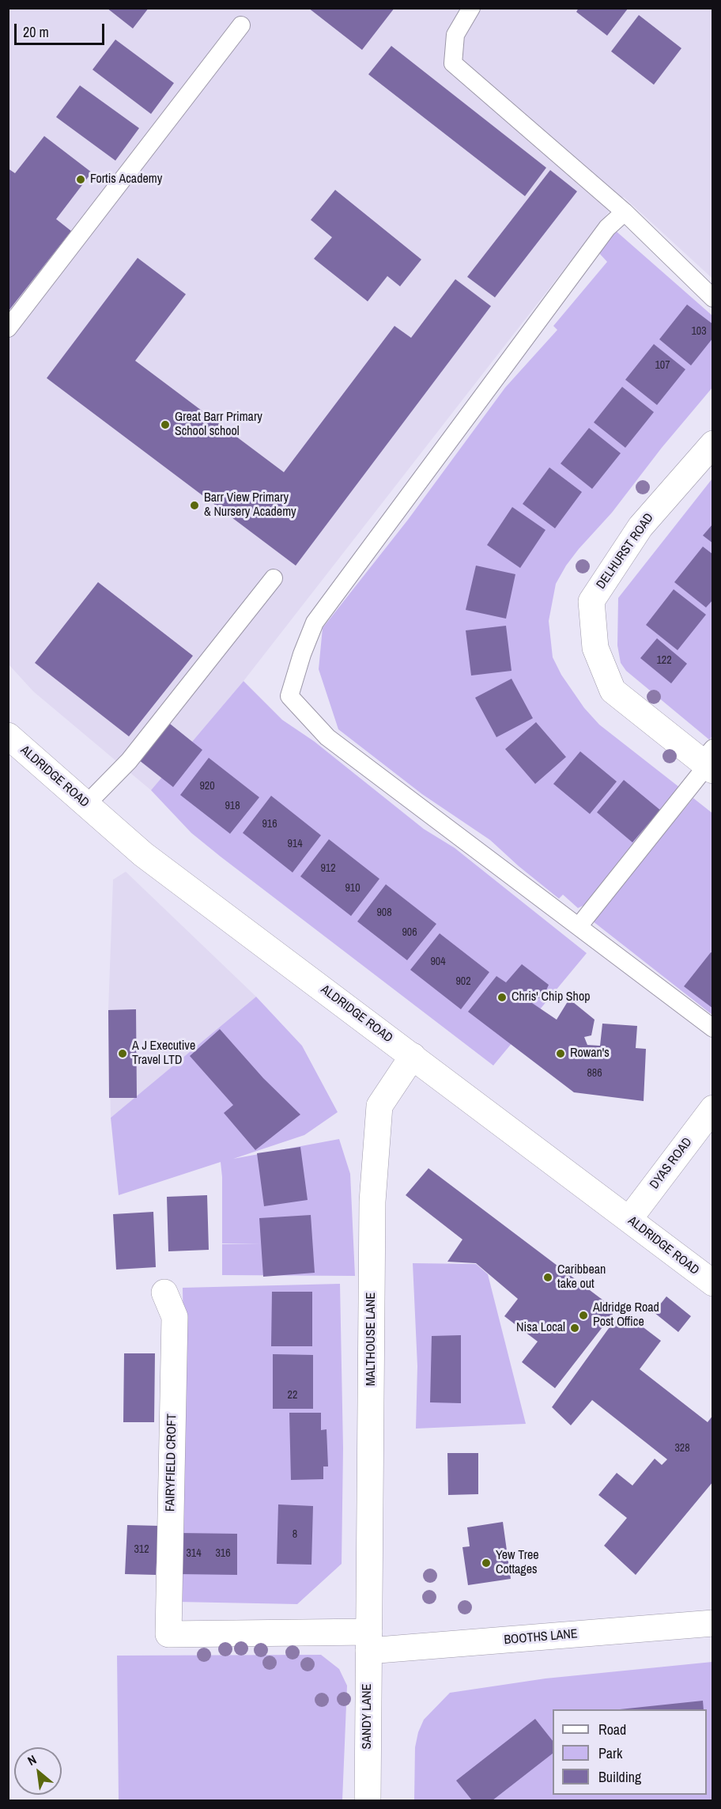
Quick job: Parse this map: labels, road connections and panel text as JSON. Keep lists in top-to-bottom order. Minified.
{"streets":{"street":["DELHURST ROAD","ALDRIDGE ROAD","DYAS ROAD","MALTHOUSE LANE","FAIRYFIELD CROFT","BOOTHS LANE","SANDY LANE"]},"crossings":[["ALDRIDGE ROAD","DYAS ROAD"],["ALDRIDGE ROAD","MALTHOUSE LANE"],["MALTHOUSE LANE","BOOTHS LANE"],["MALTHOUSE LANE","SANDY LANE"],["FAIRYFIELD CROFT","BOOTHS LANE"],["BOOTHS LANE","SANDY LANE"]],"places":["Fortis Academy","Great Barr Primary School school","Barr View Primary & Nursery Academy","Chris' Chip Shop","A J Executive Travel LTD","Rowan's","Caribbean take out","Aldridge Road Post Office","Nisa Local","Yew Tree Cottages"],"house_numbers":["103","107","122","920","918","916","914","912","910","908","906","904","902","886","22","328","8","312","314","316"],"legend":["Road","Park","Building"],"scale_bar":"20 m","north":"top left"}
